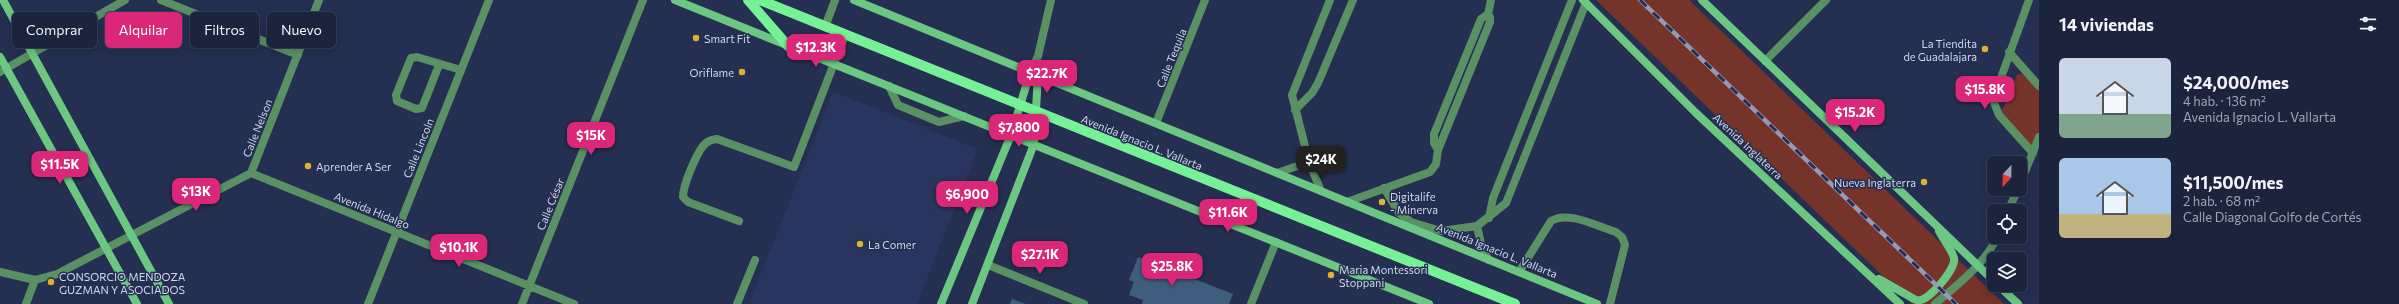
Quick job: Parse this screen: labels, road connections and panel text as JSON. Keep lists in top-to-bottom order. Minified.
{"streets":{"main road":["Avenida Ignacio L. Vallarta"],"street":["Calle Tequila","Calle Nelson","Avenida Inglaterra","Calle Lincoln","Calle César","Avenida Hidalgo"]},"crossings":[["Calle Tequila","Avenida Ignacio L. Vallarta"],["Calle Nelson","Avenida Hidalgo"],["Calle Lincoln","Avenida Hidalgo"],["Calle César","Avenida Hidalgo"]],"places":["Smart Fit","La Tiendita de Guadalajara","Oriflame","Aprender A Ser","Nueva Inglaterra","Digitalife - Minerva","La Comer","Maria Montessori Stoppani","CONSORCIO MENDOZA GUZMAN Y ASOCIADOS"],"north":"bottom","page":{"heading":"14 viviendas","chip":["Comprar","Alquilar","Filtros","Nuevo"],"price":["$12.3K","$22.7K","$15.8K","$15.2K","$7,800","$15K","$24K","$11.5K","$13K","$6,900","$11.6K","$10.1K","$27.1K","$25.8K"],"list":[{"name":"$24,000/mes","note":"4 hab. · 136 m² · Avenida Ignacio L. Vallarta"},{"name":"$11,500/mes","note":"2 hab. · 68 m² · Calle Diagonal Golfo de Cortés"}]}}
